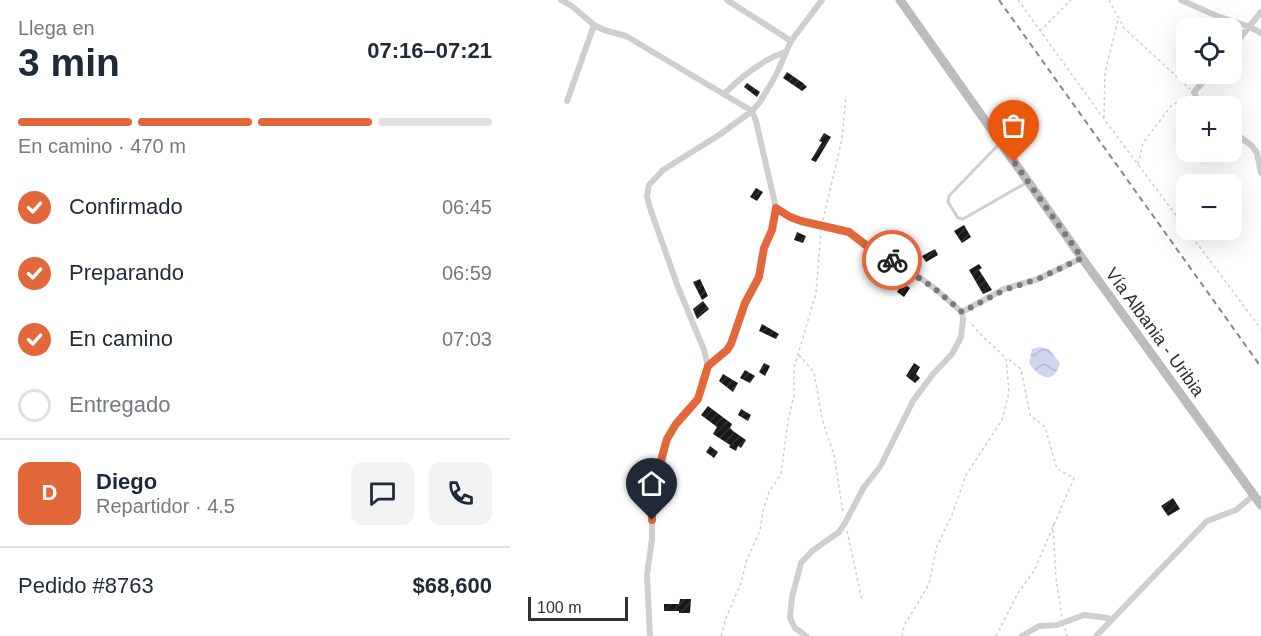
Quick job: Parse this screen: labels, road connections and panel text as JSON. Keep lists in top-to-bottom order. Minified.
{"streets":{"main road":["Vía Albania - Uribia"]},"scale_bar":"100 m","page":{"heading":["3 min","Llega en","07:16–07:21"],"panel":["Diego","Repartidor · 4.5","Pedido #8763","$68,600"],"map_buttons":["+","−"],"bar":"En camino · 470 m","list":[["Confirmado","06:45"],["Preparando","06:59"],["En camino","07:03"],"Entregado"],"round":"D","scale":"100 m"}}
